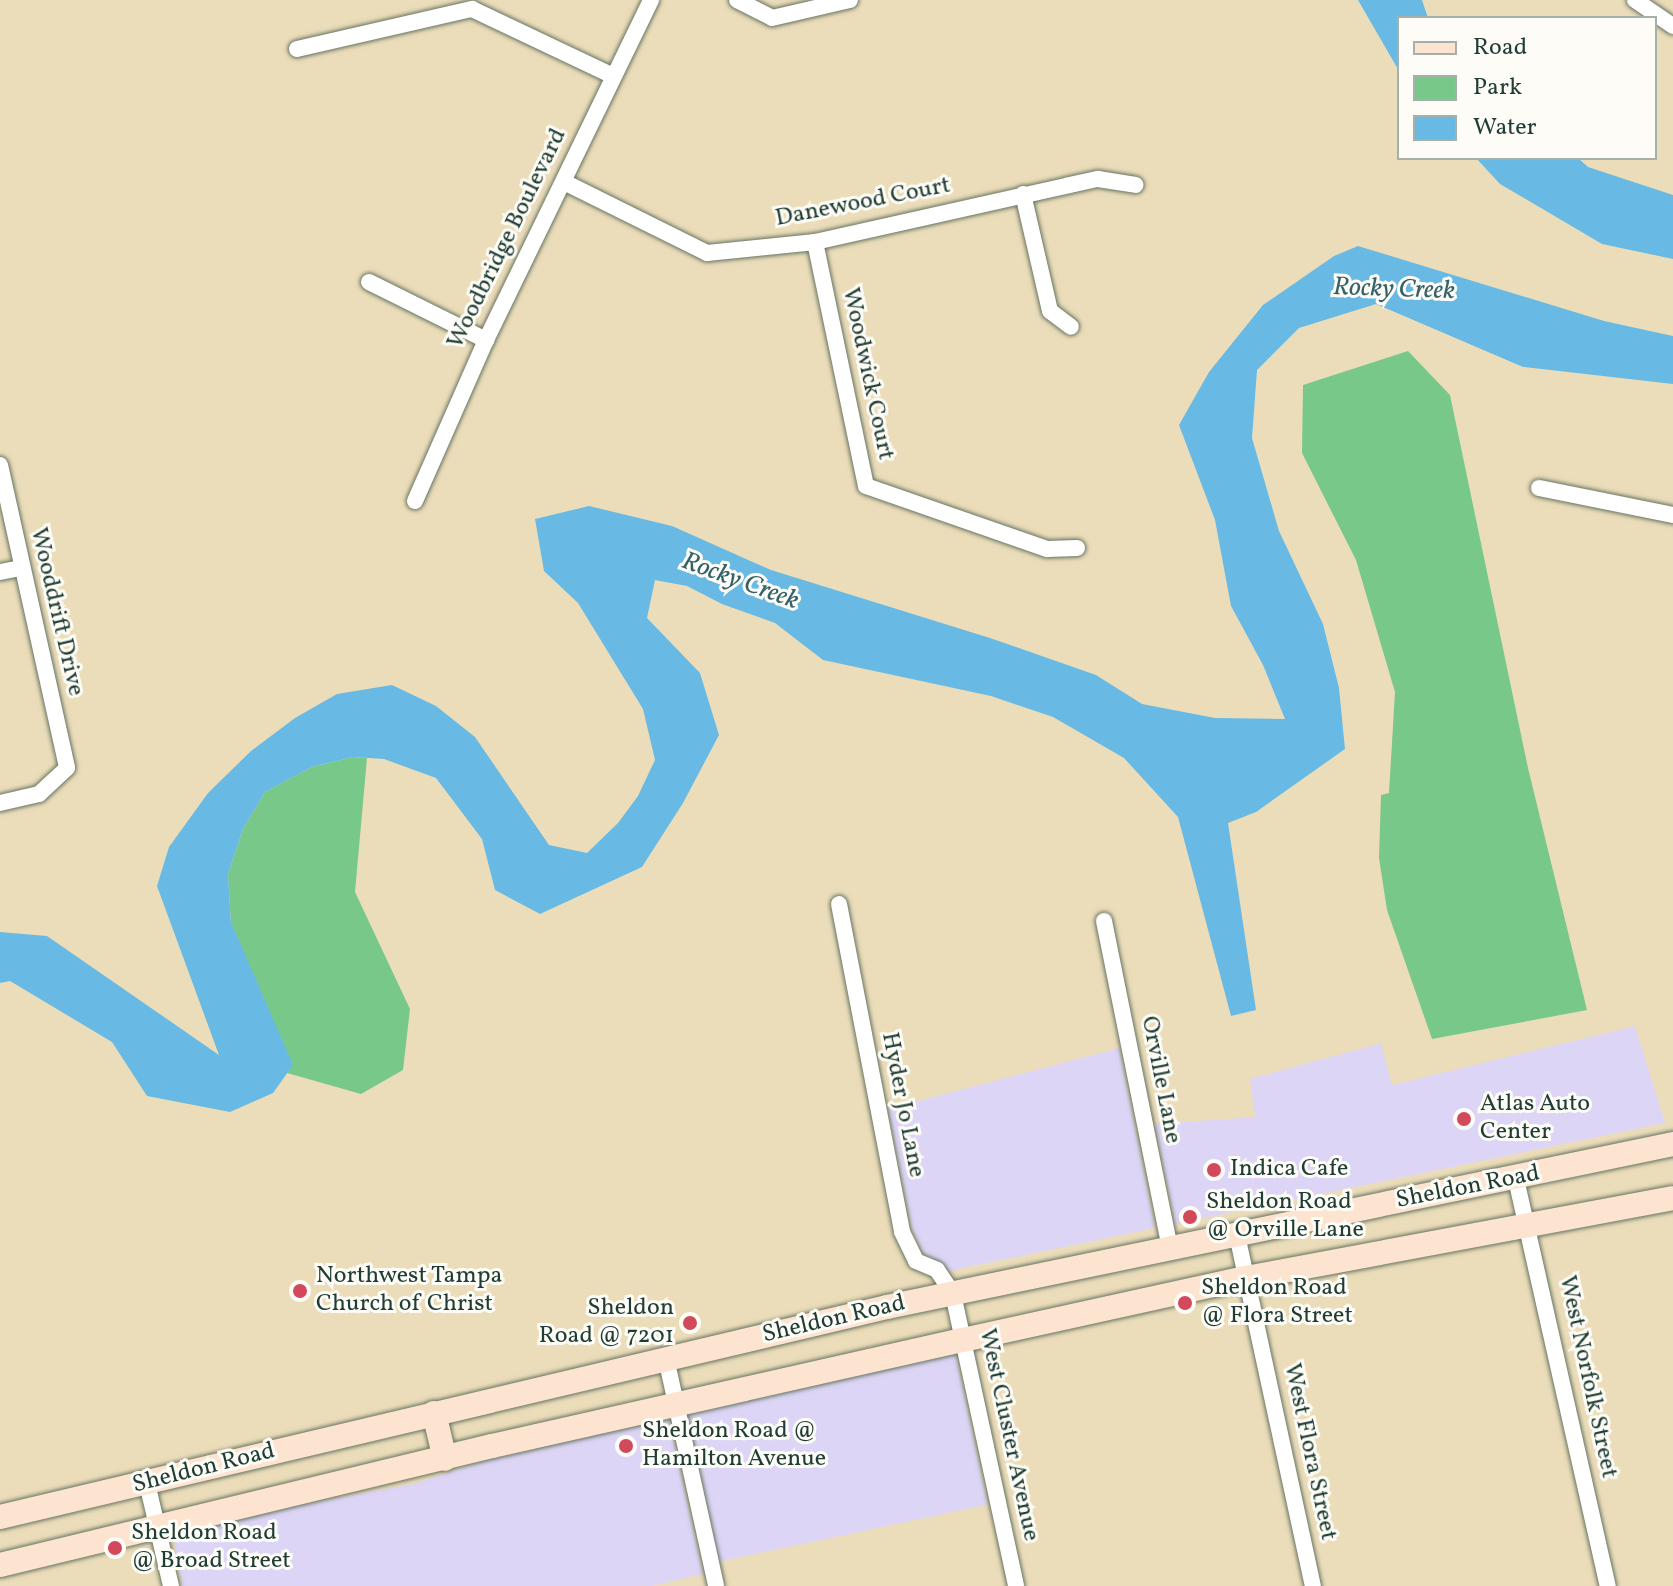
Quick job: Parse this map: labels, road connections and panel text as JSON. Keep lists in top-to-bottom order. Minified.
{"streets":{"main road":["Sheldon Road"],"street":["Danewood Court","Woodbridge Boulevard","Woodwick Court","Wooddrift Drive","Orville Lane","Hyder Jo Lane","West Norfolk Street","West Cluster Avenue","West Flora Street"]},"crossings":[["Danewood Court","Woodbridge Boulevard"],["Danewood Court","Woodwick Court"],["Orville Lane","Sheldon Road"],["Hyder Jo Lane","Sheldon Road"],["Hyder Jo Lane","West Cluster Avenue"],["Sheldon Road","West Norfolk Street"],["Sheldon Road","West Cluster Avenue"],["Sheldon Road","West Flora Street"]],"water":["Rocky Creek"],"places":["Atlas Auto Center","Indica Cafe","Sheldon Road @ Orville Lane","Northwest Tampa Church of Christ","Sheldon Road @ Flora Street","Sheldon Road @ 7201","Sheldon Road @ Hamilton Avenue","Sheldon Road @ Broad Street"],"legend":["Road","Park","Water"]}
